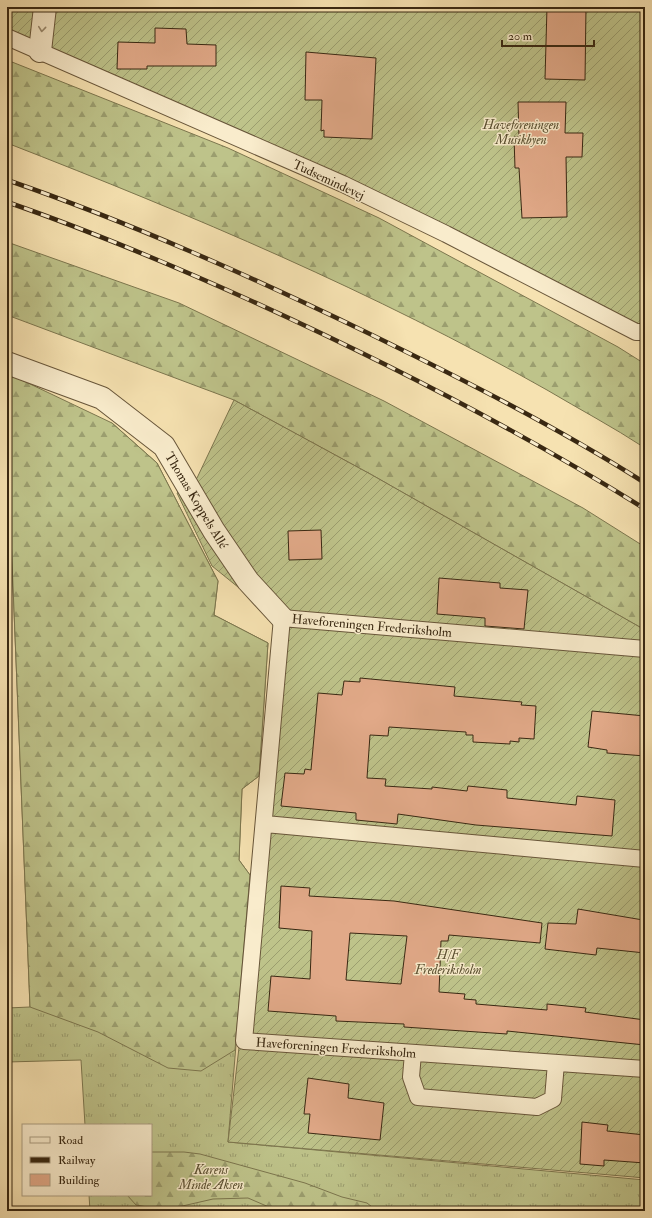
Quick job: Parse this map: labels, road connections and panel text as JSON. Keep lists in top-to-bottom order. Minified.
{"streets":{"street":["Thomas Koppels Allé"],"lane":["Tudsemindevej","Haveforeningen Frederiksholm"]},"crossings":[["Thomas Koppels Allé","Haveforeningen Frederiksholm"]],"parks":["Haveforeningen Musikbyen","H/F Frederiksholm","Karens Minde Aksen"],"legend":["Road","Railway","Building"],"scale_bar":"20 m"}
